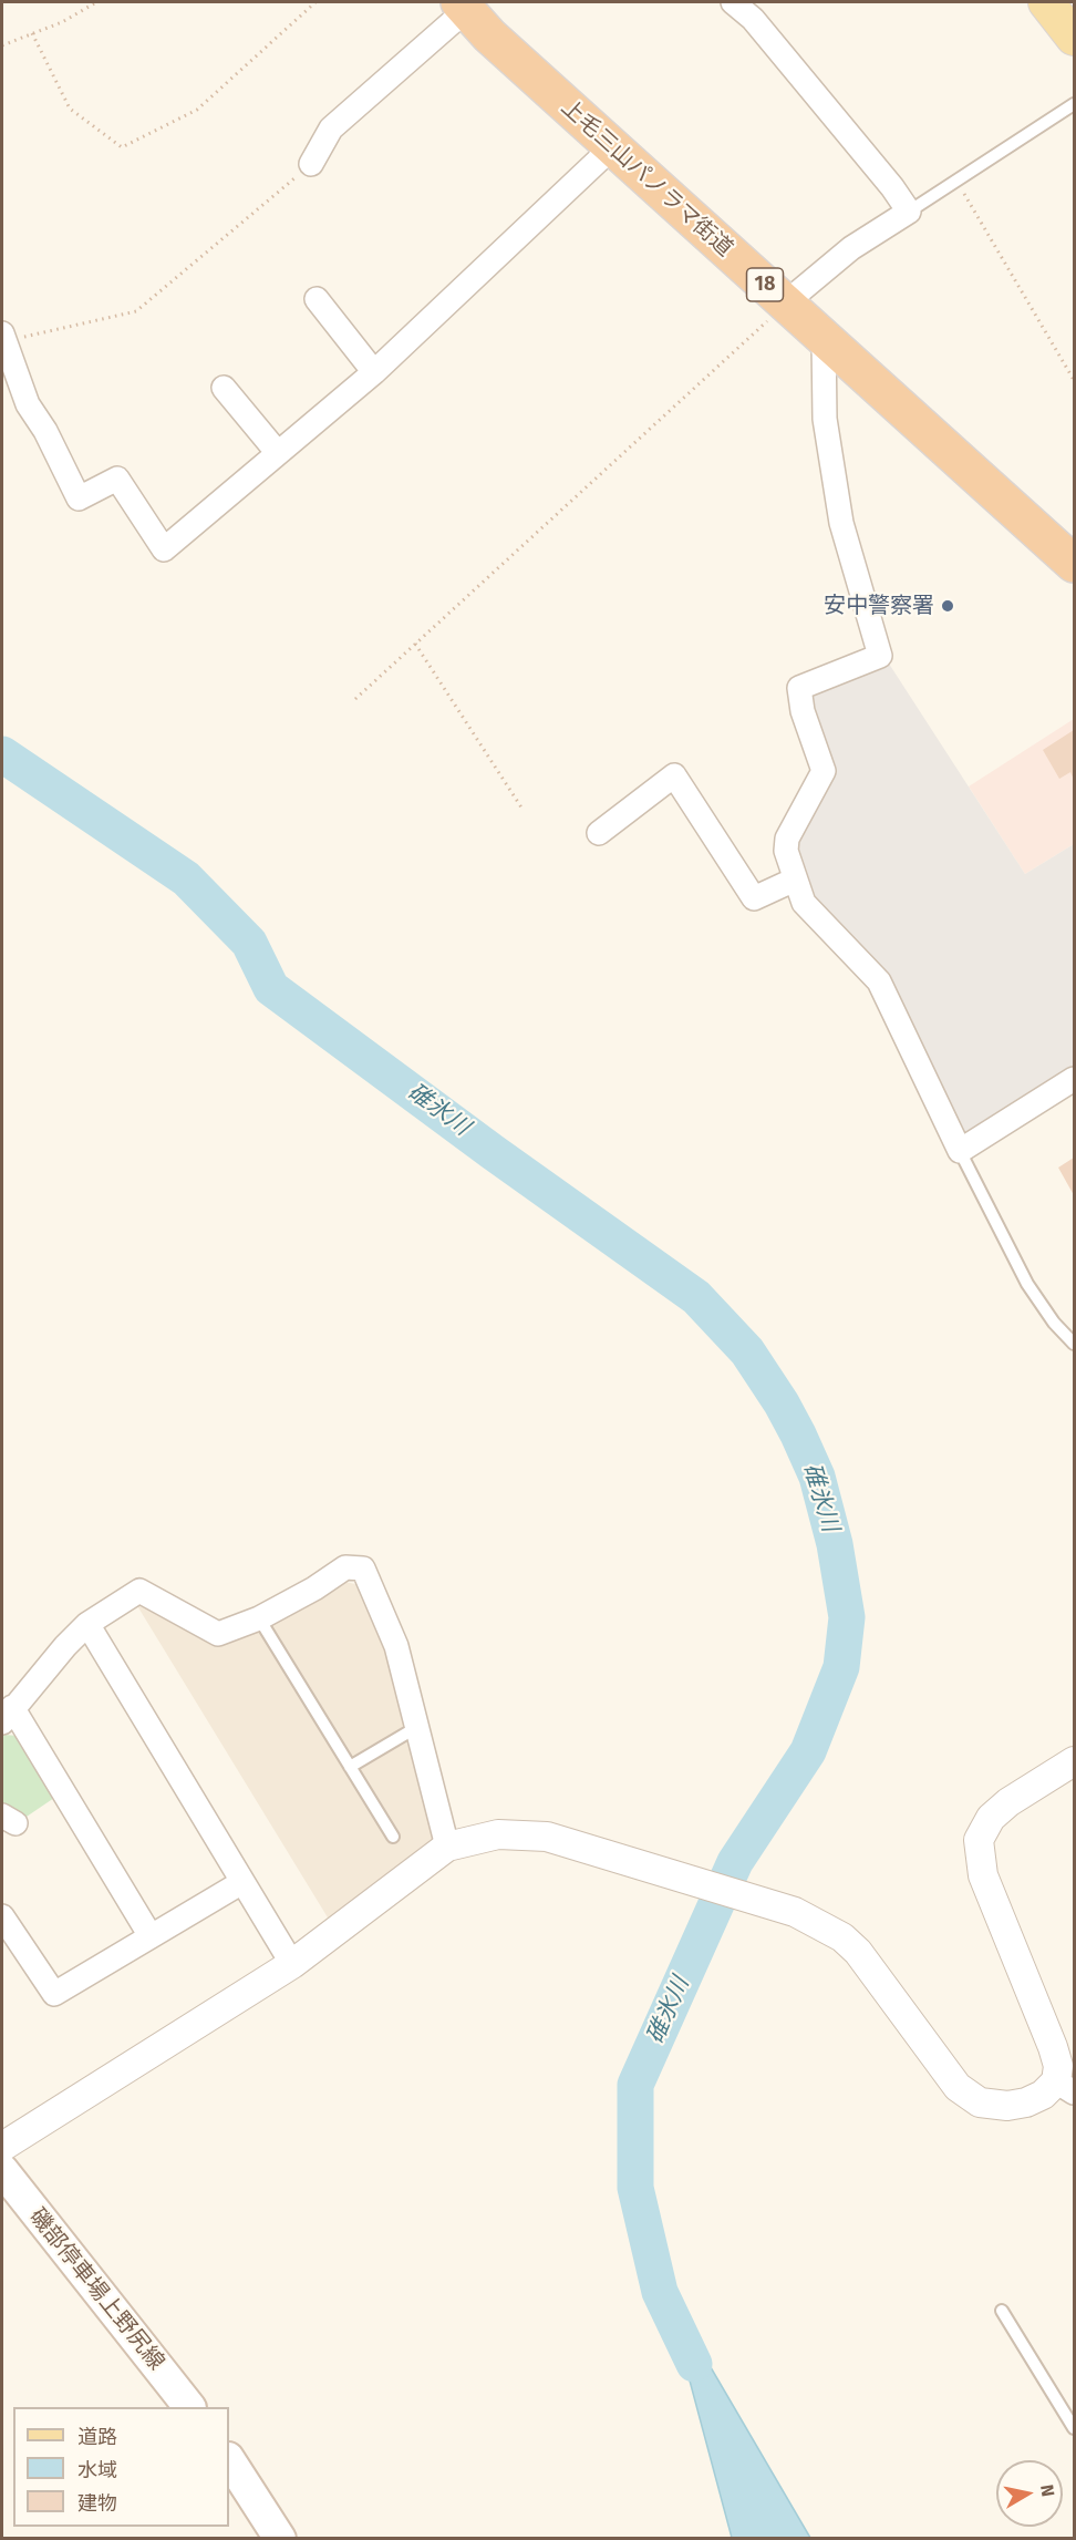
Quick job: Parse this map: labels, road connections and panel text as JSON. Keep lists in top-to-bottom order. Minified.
{"streets":{"highway":["上毛三山パノラマ街道","18"],"main road":["磯部停車場上野尻線"]},"water":["碓氷川"],"places":["安中警察署"],"legend":["道路","水域","建物"],"north":"right"}
